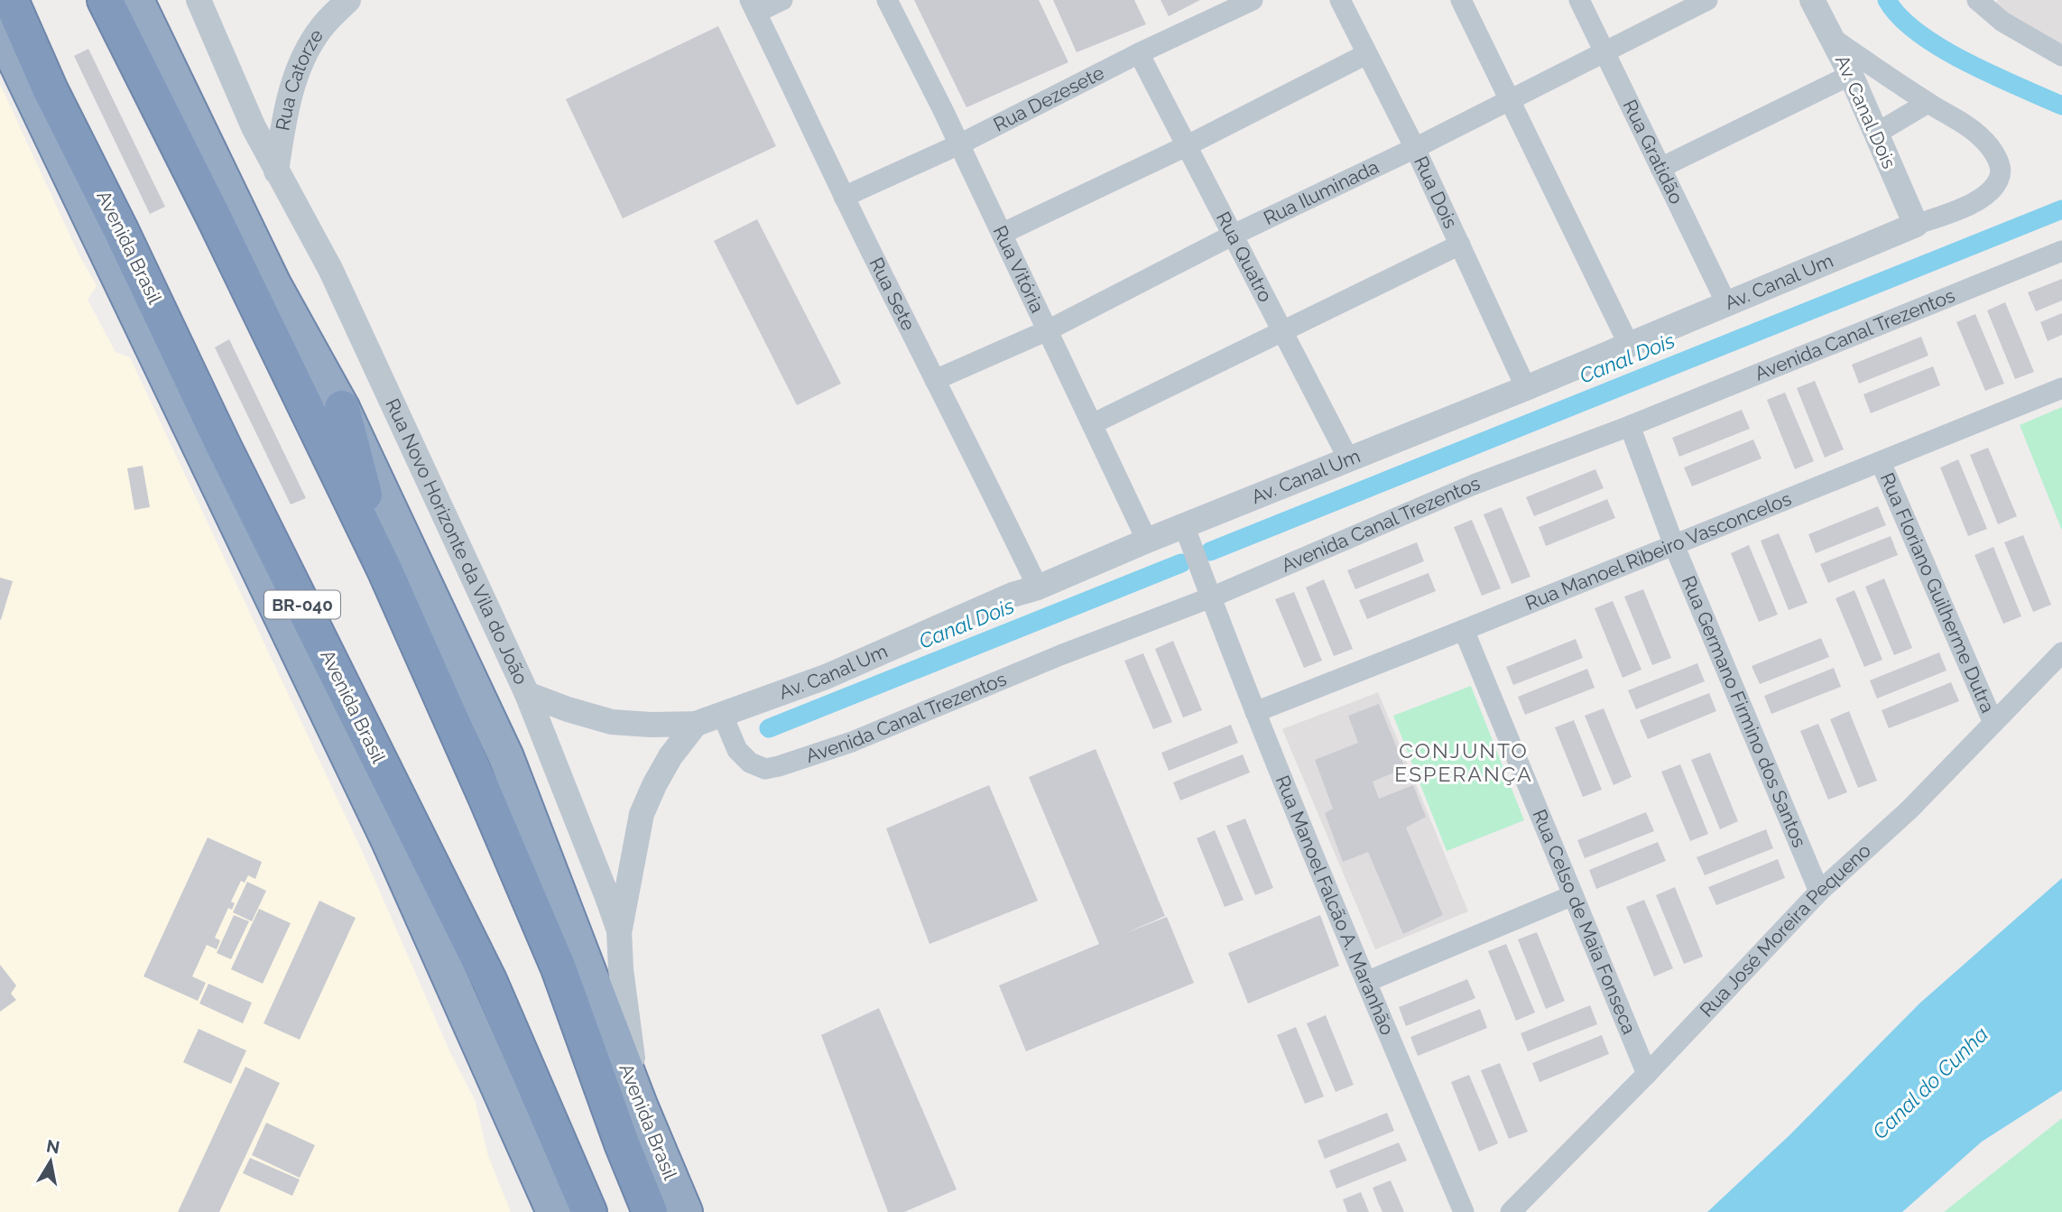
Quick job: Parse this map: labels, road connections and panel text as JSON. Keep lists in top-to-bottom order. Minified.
{"streets":{"highway":["Avenida Brasil","BR-040"],"street":["Rua Catorze","Rua Dezesete","Av. Canal Dois","Rua Gratidão","Rua Iluminada","Rua Dois","Rua Quatro","Rua Vitória","Av. Canal Um","Rua Sete","Avenida Canal Trezentos","Rua Novo Horizonte da Vila do João","Rua Manoel Ribeiro Vasconcelos","Rua Floriano Guilherme Dutra","Rua Germano Firmino dos Santos","Rua Manoel Falcão A. Maranhão","Rua Celso de Maia Fonseca","Rua José Moreira Pequeno"]},"crossings":[["Rua Catorze","Rua Novo Horizonte da Vila do João"],["Rua Dezesete","Rua Quatro"],["Rua Dezesete","Rua Vitória"],["Rua Dezesete","Rua Sete"],["Av. Canal Dois","Av. Canal Um"],["Rua Gratidão","Rua Iluminada"],["Rua Gratidão","Av. Canal Um"],["Rua Iluminada","Rua Dois"],["Rua Iluminada","Rua Quatro"],["Rua Iluminada","Rua Vitória"],["Rua Iluminada","Rua Sete"],["Rua Dois","Av. Canal Um"],["Avenida Brasil","Rua Novo Horizonte da Vila do João"],["Rua Quatro","Av. Canal Um"],["Rua Vitória","Av. Canal Um"],["Av. Canal Um","Rua Sete"],["Av. Canal Um","Avenida Canal Trezentos"],["Av. Canal Um","Rua Manoel Falcão A. Maranhão"],["Avenida Canal Trezentos","Rua Germano Firmino dos Santos"],["Avenida Canal Trezentos","Rua Manoel Falcão A. Maranhão"],["Rua Manoel Ribeiro Vasconcelos","Rua Floriano Guilherme Dutra"],["Rua Manoel Ribeiro Vasconcelos","Rua Germano Firmino dos Santos"],["Rua Manoel Ribeiro Vasconcelos","Rua Manoel Falcão A. Maranhão"],["Rua Manoel Ribeiro Vasconcelos","Rua Celso de Maia Fonseca"],["Rua Floriano Guilherme Dutra","Rua José Moreira Pequeno"],["Rua Germano Firmino dos Santos","Rua José Moreira Pequeno"],["Rua Celso de Maia Fonseca","Rua José Moreira Pequeno"]],"districts":["CONJUNTO ESPERANÇA"],"water":["Canal Dois","Canal do Cunha"],"north":"top"}
